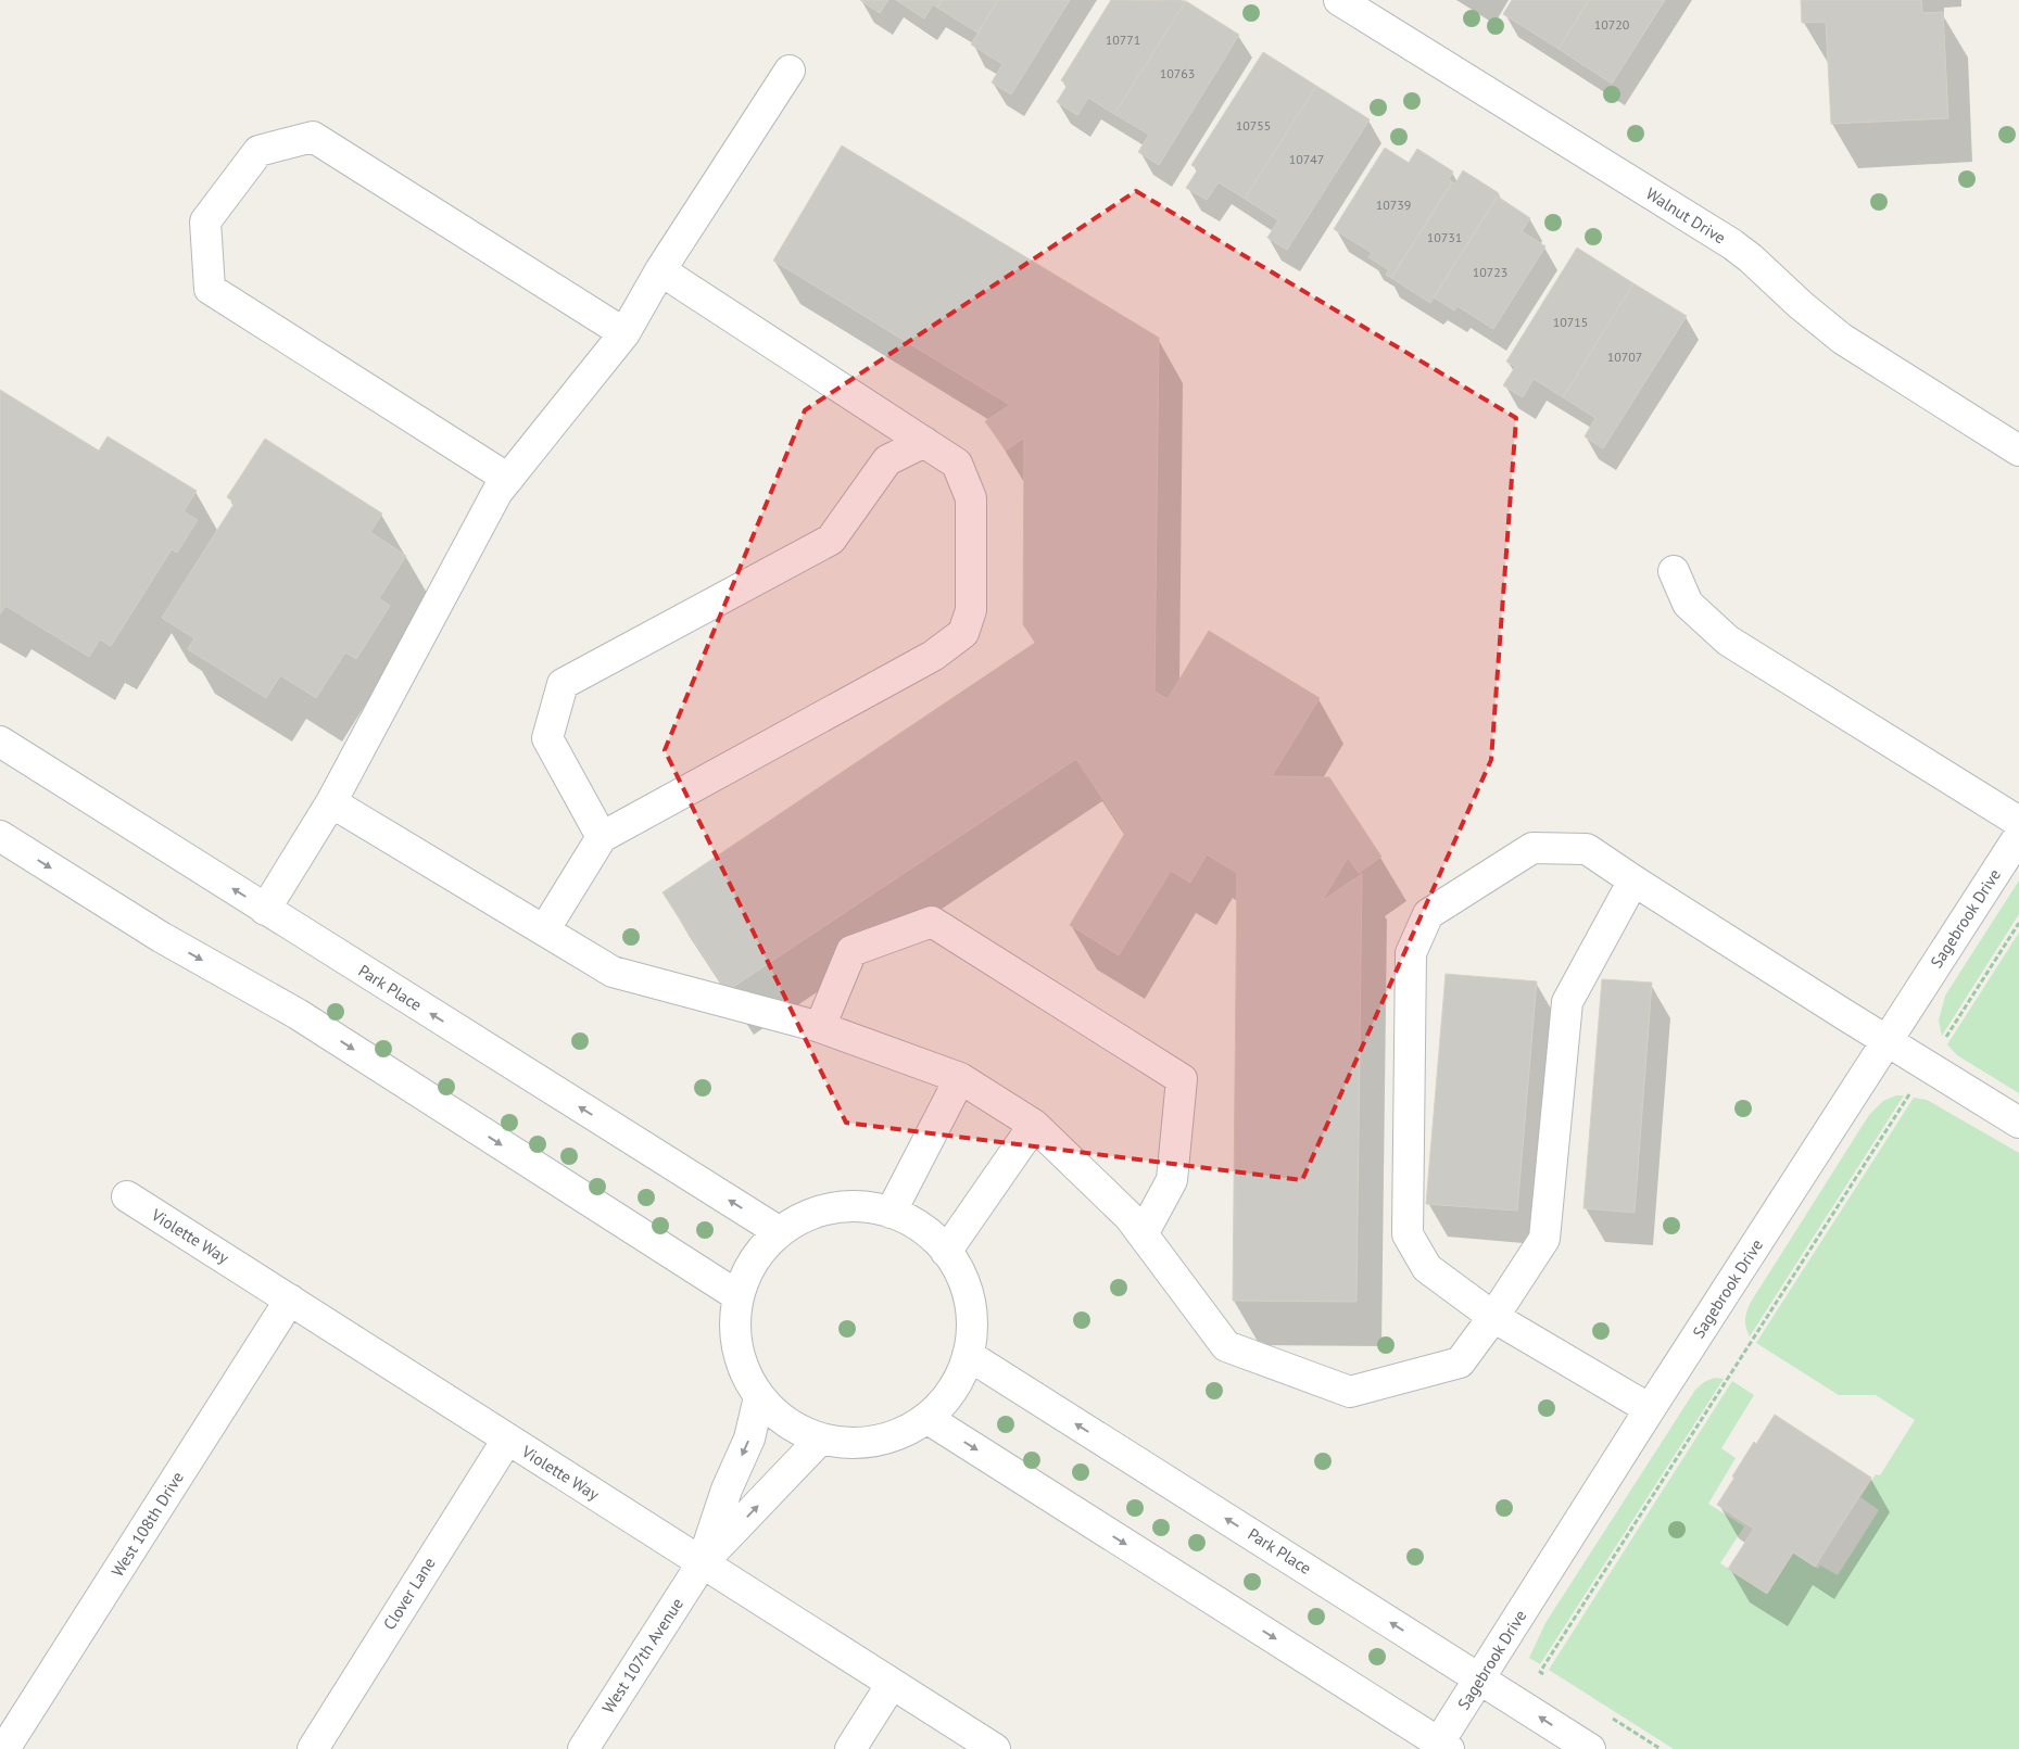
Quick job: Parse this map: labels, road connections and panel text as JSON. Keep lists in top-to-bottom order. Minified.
{"streets":{"street":["Walnut Drive","Sagebrook Drive","Park Place","Violette Way","West 108th Drive","Clover Lane","West 107th Avenue"]},"crossings":[["Sagebrook Drive","Park Place"],["Violette Way","West 108th Drive"],["Violette Way","Clover Lane"],["Violette Way","West 107th Avenue"]],"house_numbers":["10720","10771","10763","10755","10747","10739","10731","10723","10715","10707"]}
